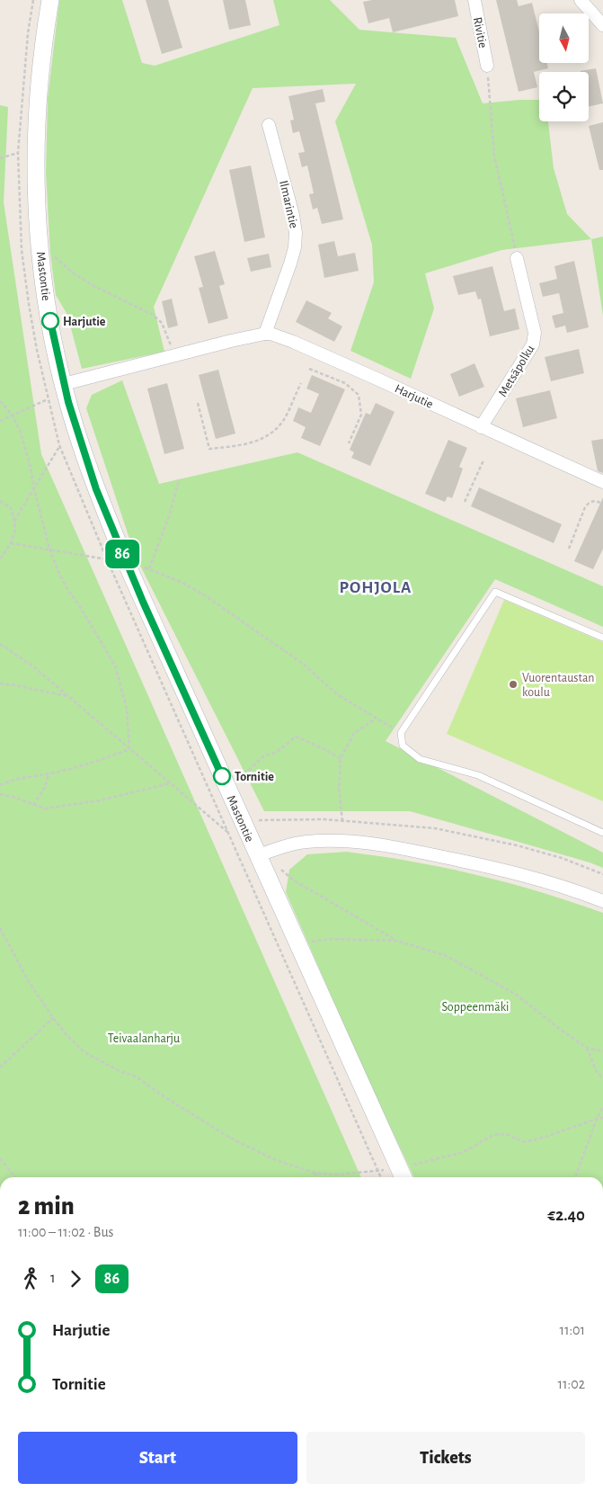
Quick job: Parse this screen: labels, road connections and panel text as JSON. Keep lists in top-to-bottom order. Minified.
{"streets":{"main road":["Mastontie"],"street":["Rivitie","Ilmarintie","Metsäpolku","Harjutie"]},"crossings":[["Ilmarintie","Harjutie"],["Mastontie","Harjutie"],["Metsäpolku","Harjutie"]],"districts":["POHJOLA"],"parks":["Soppeenmäki","Teivaalanharju"],"places":["Harjutie","Vuorentaustan koulu","Tornitie"],"lines":["bus line 86"],"north":"bottom","page":{"on_map":"86","heading":["2 min","11:00 – 11:02 · Bus","€2.40"],"legs":["1","86"],"list":[{"name":"Harjutie","value":"11:01"},{"name":"Tornitie","value":"11:02"}],"buttons":["Start","Tickets"]}}
